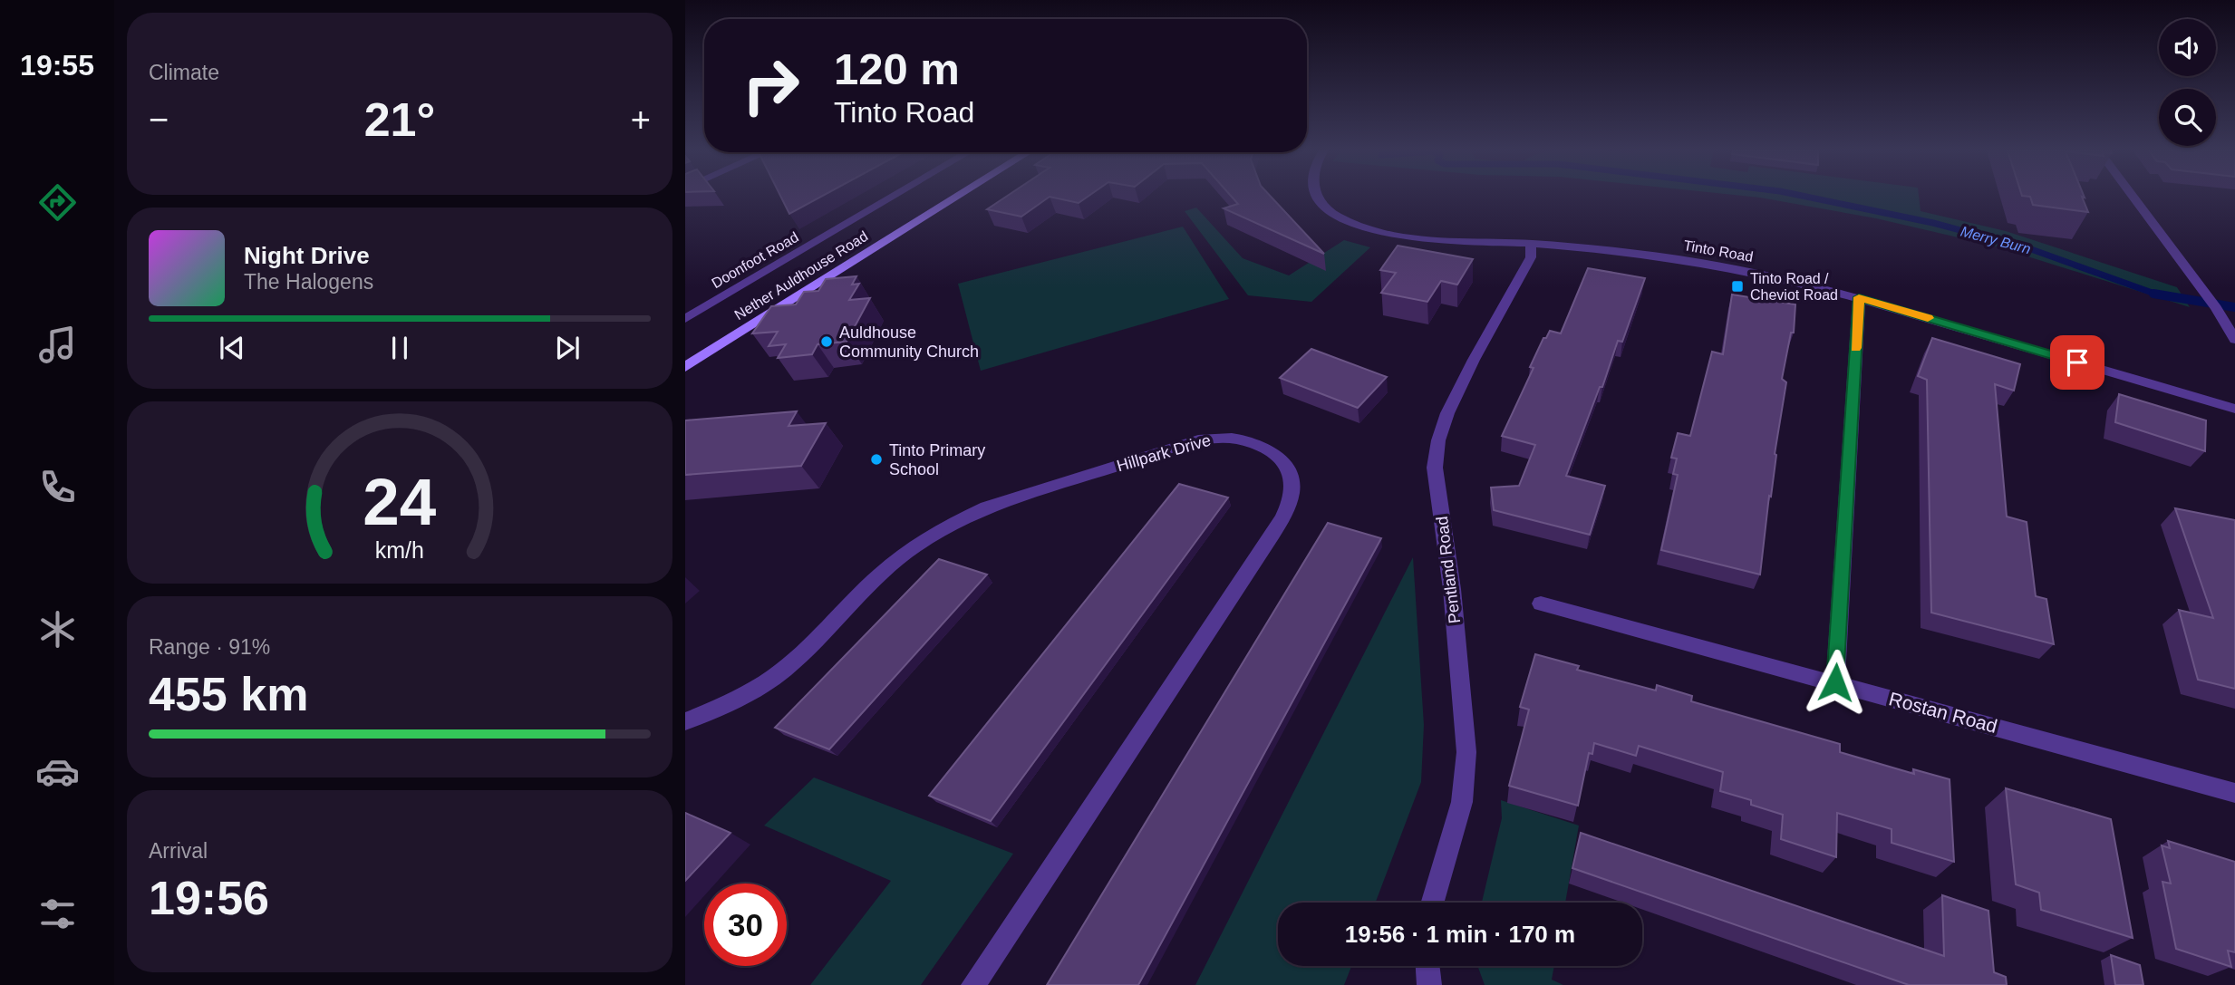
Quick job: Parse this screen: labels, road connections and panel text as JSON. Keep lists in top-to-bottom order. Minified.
{"streets":{"main road":["Nether Auldhouse Road"],"street":["Tinto Road","Doonfoot Road","Hillpark Drive","Pentland Road","Rostan Road"]},"crossings":[["Tinto Road","Pentland Road"]],"water":["Merry Burn"],"places":{"transit":["Tinto Road / Cheviot Road"],"other":["Auldhouse Community Church","Tinto Primary School"]},"page":{"tabs":"19:55","tile":["Climate",["Range · 91%","455 km"],["Arrival","19:56"]],"turn":["120 m","Tinto Road"],"heat":["−","21°","+"],"song":["Night Drive","The Halogens"],"limit":"30","trip":"19:56 · 1 min · 170 m","gauge":["24","km/h"]}}
